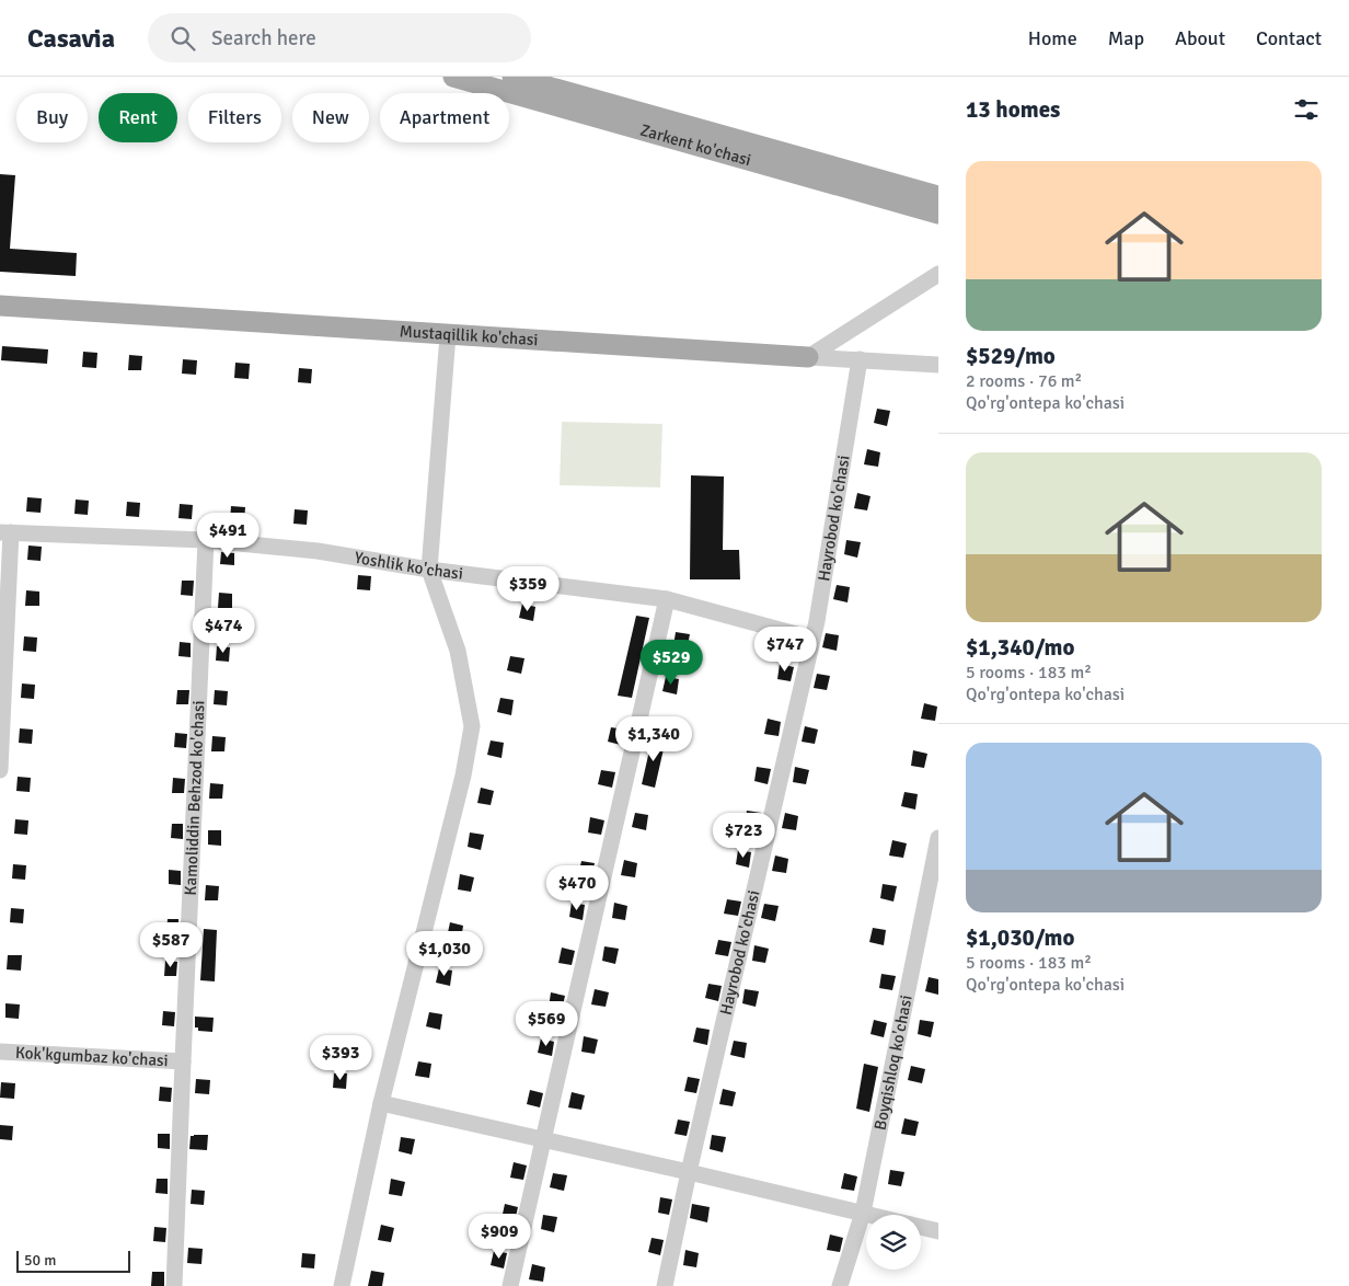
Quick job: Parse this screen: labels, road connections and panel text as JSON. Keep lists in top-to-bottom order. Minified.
{"streets":{"main road":["Zarkent ko'chasi","Mustaqillik ko'chasi"],"street":["Hayrobod ko'chasi","Yoshlik ko'chasi","Kamoliddin Behzod ko'chasi","Kok'kgumbaz ko'chasi","Boyqishloq ko'chasi"]},"crossings":[["Mustaqillik ko'chasi","Hayrobod ko'chasi"],["Hayrobod ko'chasi","Yoshlik ko'chasi"],["Yoshlik ko'chasi","Kamoliddin Behzod ko'chasi"],["Kamoliddin Behzod ko'chasi","Kok'kgumbaz ko'chasi"]],"scale_bar":"50 m","page":{"header":"Casavia","search":"Search here","nav":["Home","Map","About","Contact"],"heading":"13 homes","chip":["Buy","Rent","Filters","New","Apartment"],"list":[{"name":"$529/mo","note":"2 rooms · 76 m² · Qo'rg'ontepa ko'chasi"},{"name":"$1,340/mo","note":"5 rooms · 183 m² · Qo'rg'ontepa ko'chasi"},{"name":"$1,030/mo","note":"5 rooms · 183 m² · Qo'rg'ontepa ko'chasi"}],"price":["$491","$359","$474","$747","$529","$1,340","$723","$470","$587","$1,030","$569","$393","$909"],"scale":"50 m"}}
